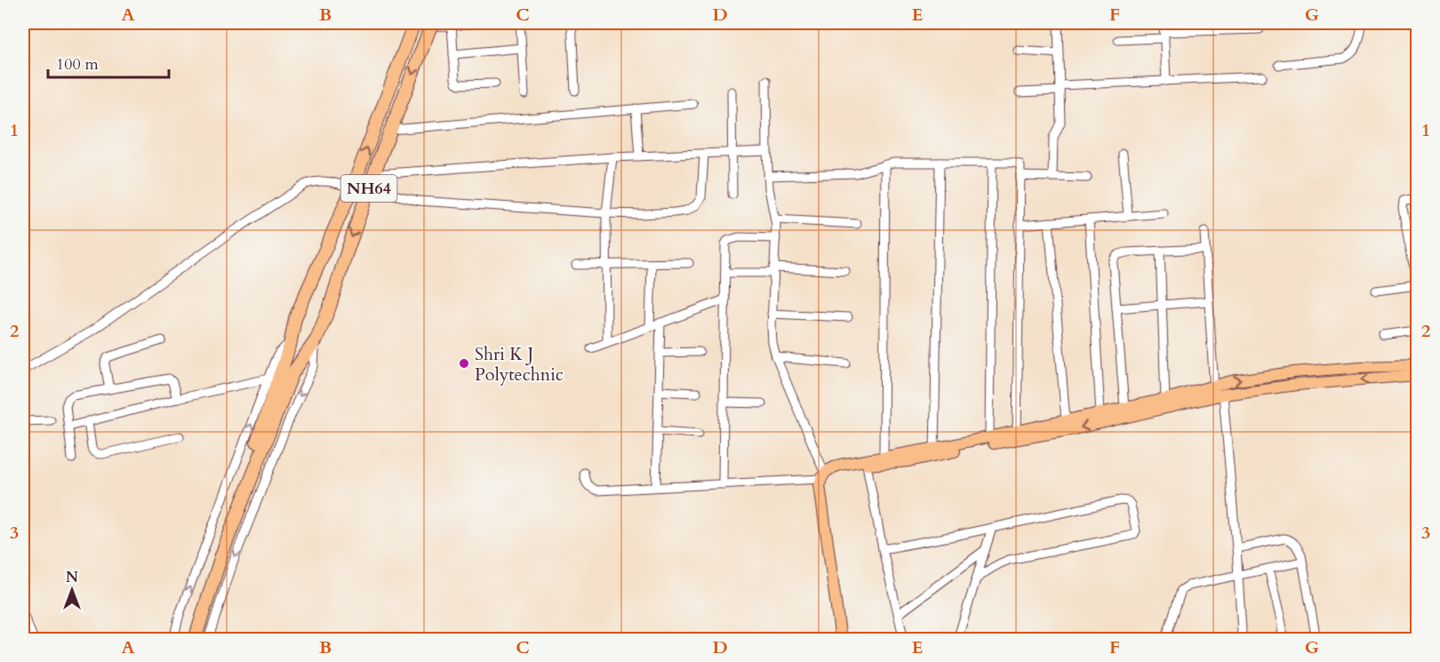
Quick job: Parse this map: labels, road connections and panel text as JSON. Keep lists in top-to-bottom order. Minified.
{"streets":{"highway":["NH64"]},"places":["Shri K J Polytechnic"],"scale_bar":"100 m","north":"top","grid":{"columns":["A","B","C","D","E","F","G"],"rows":["1","2","3"]}}
